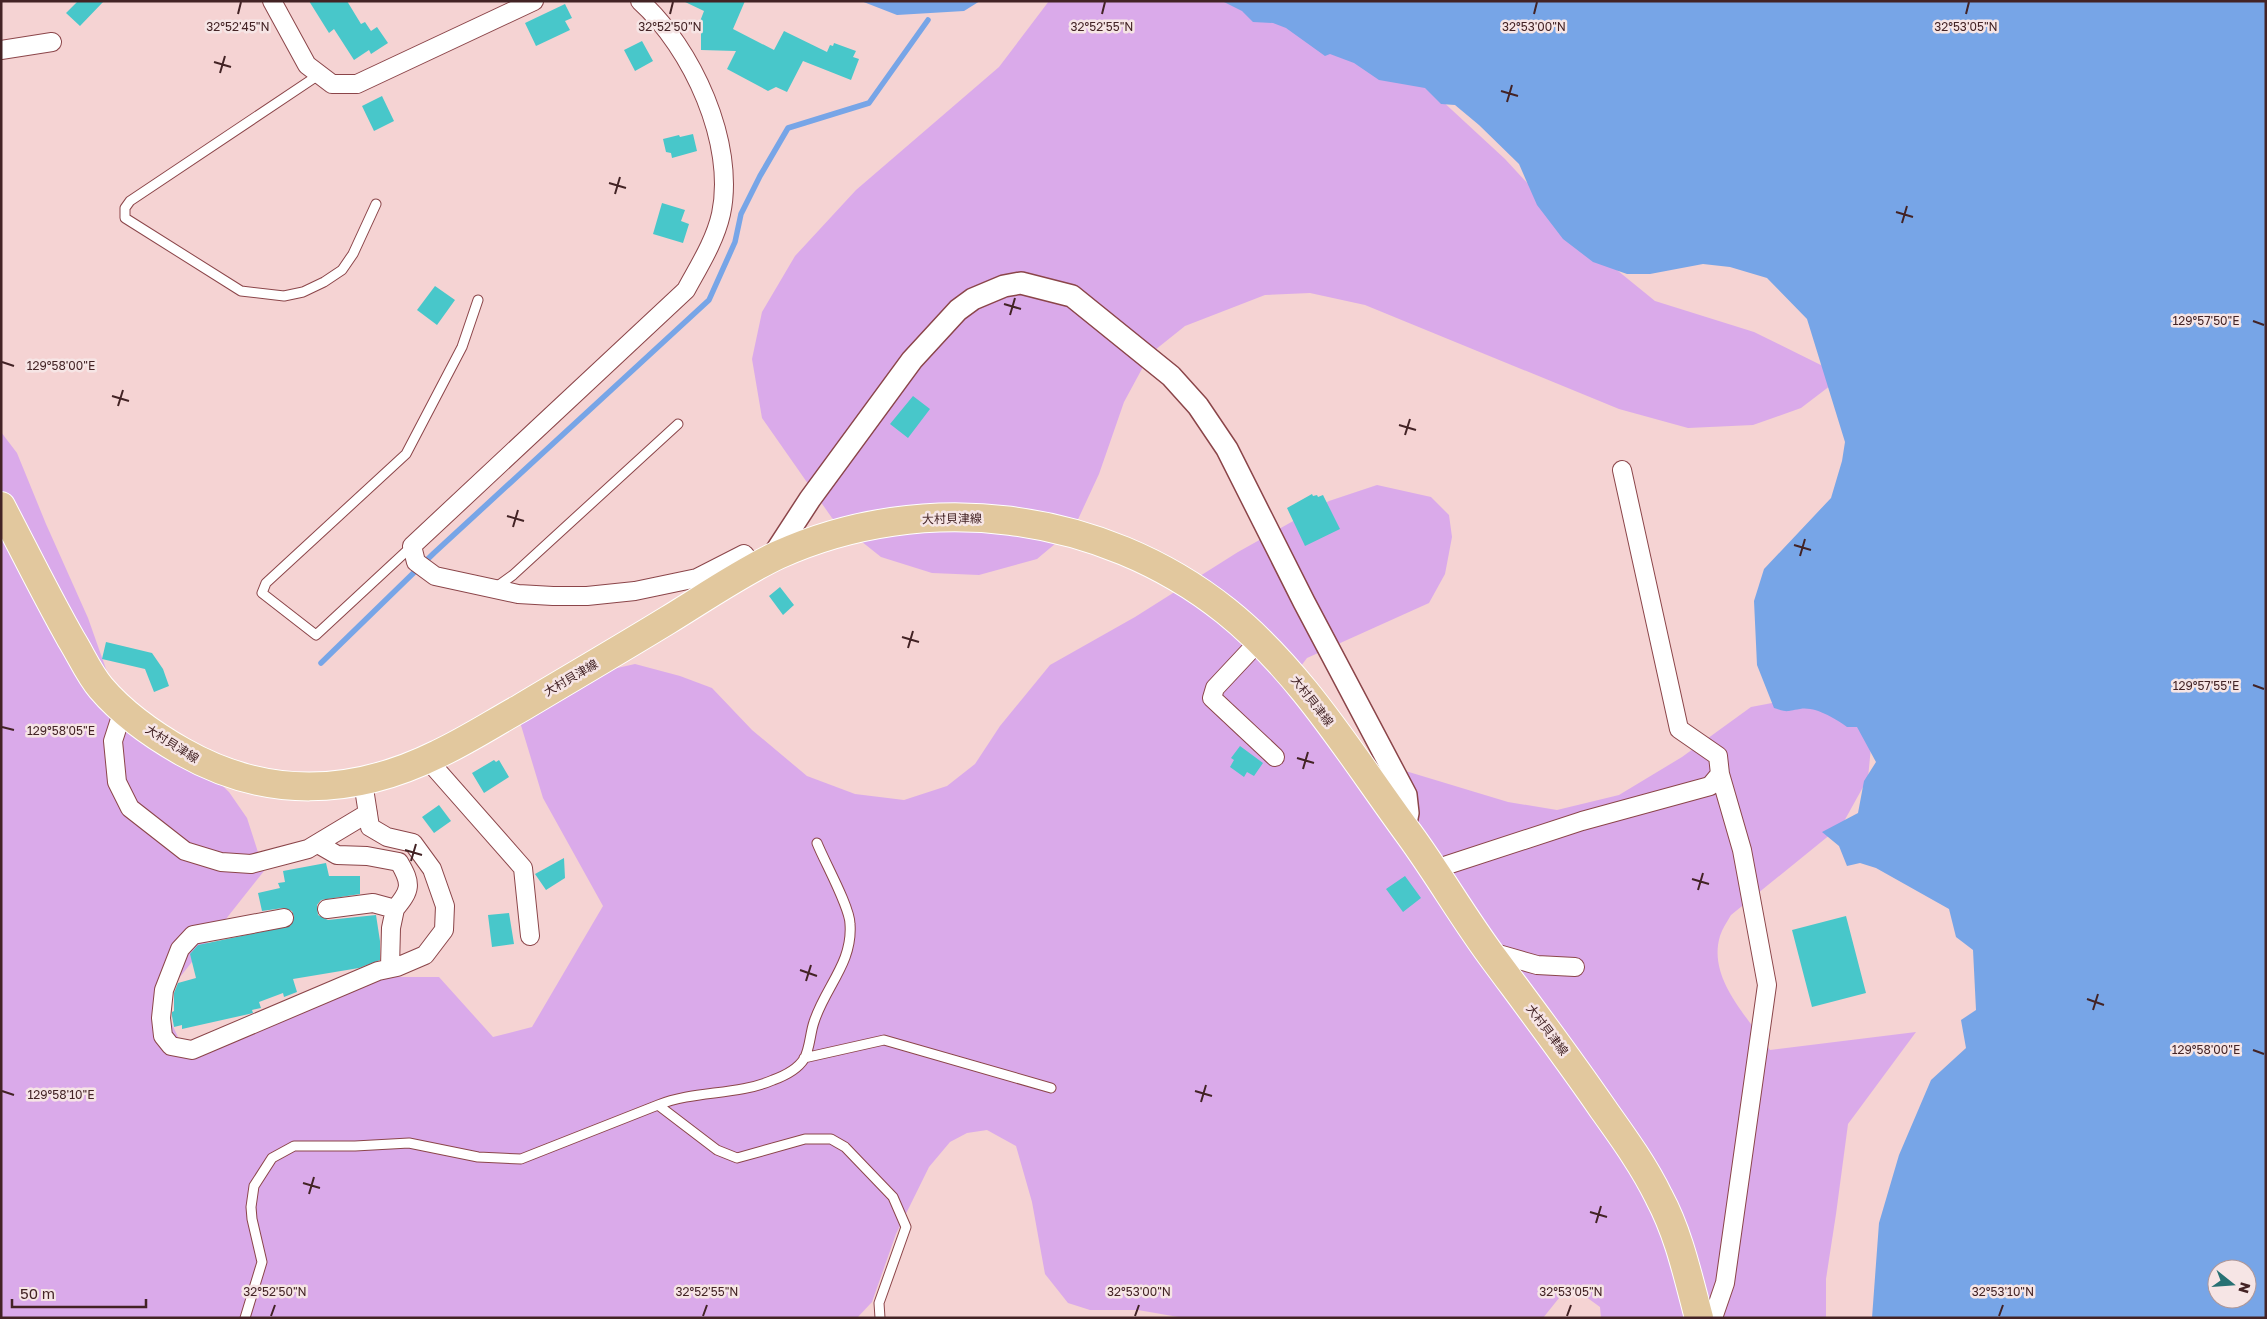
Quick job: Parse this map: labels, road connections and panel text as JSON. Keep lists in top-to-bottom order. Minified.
{"streets":{"main road":["大村貝津線"]},"scale_bar":"50 m","north":"right","coordinates":["32°52'45\"N","32°52'50\"N","32°52'55\"N","32°53'00\"N","32°53'05\"N","129°57'50\"E","129°58'00\"E","129°57'55\"E","129°58'05\"E","129°58'10\"E","32°53'10\"N"]}
